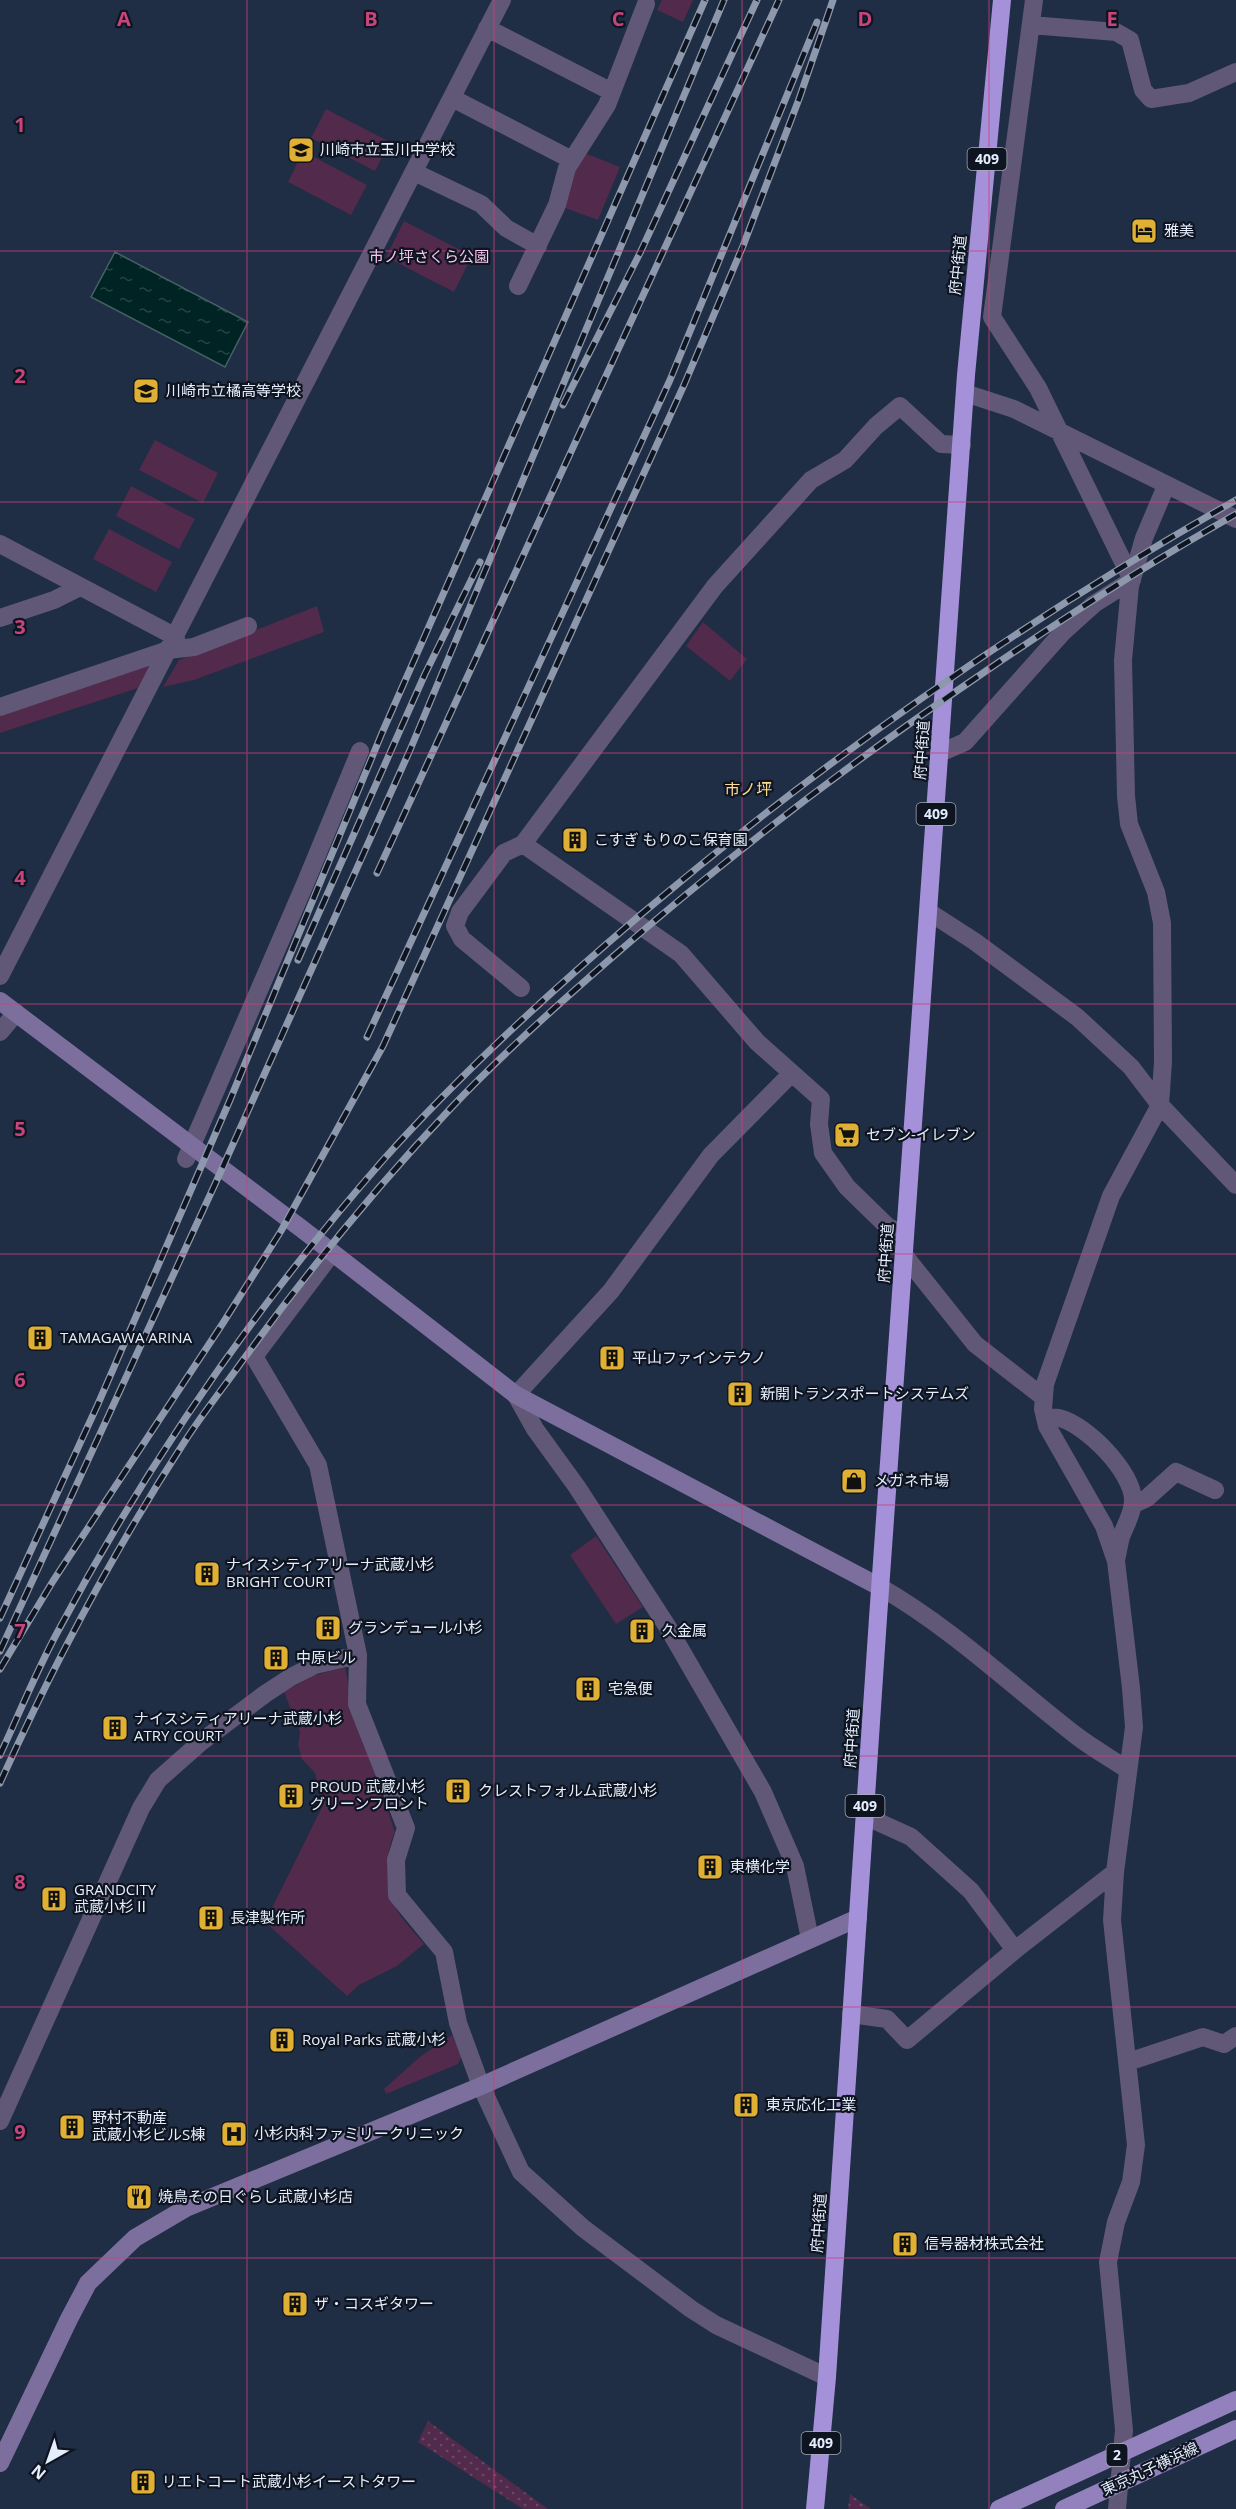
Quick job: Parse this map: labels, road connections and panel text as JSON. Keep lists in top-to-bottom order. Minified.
{"streets":{"highway":["409","府中街道"],"main road":["2","東京丸子横浜線"]},"districts":["市ノ坪"],"parks":["市ノ坪さくら公園"],"places":{"school or university":["川崎市立玉川中学校","川崎市立橘高等学校"],"hotel":["雅美"],"building":["こすぎ もりのこ保育園","TAMAGAWA ARINA","平山ファインテクノ","新開トランスポートシステムズ","ナイスシティアリーナ武蔵小杉 BRIGHT COURT","グランデュール小杉","久金属","中原ビル","宅急便","ナイスシティアリーナ武蔵小杉 ATRY COURT","クレストフォルム武蔵小杉","PROUD 武蔵小杉 グリーンフロント","東横化学","GRANDCITY 武蔵小杉Ⅱ","長津製作所","Royal Parks 武蔵小杉","東京応化工業","野村不動産 武蔵小杉ビルS棟","信号器材株式会社","ザ・コスギタワー","リエトコート武蔵小杉イーストタワー"],"supermarket":["セブン-イレブン"],"shop":["メガネ市場"],"hospital":["小杉内科ファミリークリニック"],"restaurant":["焼鳥その日ぐらし武蔵小杉店"]},"north":"bottom left","grid":{"columns":["A","B","C","D","E"],"rows":["1","2","3","4","5","6","7","8","9"]}}
